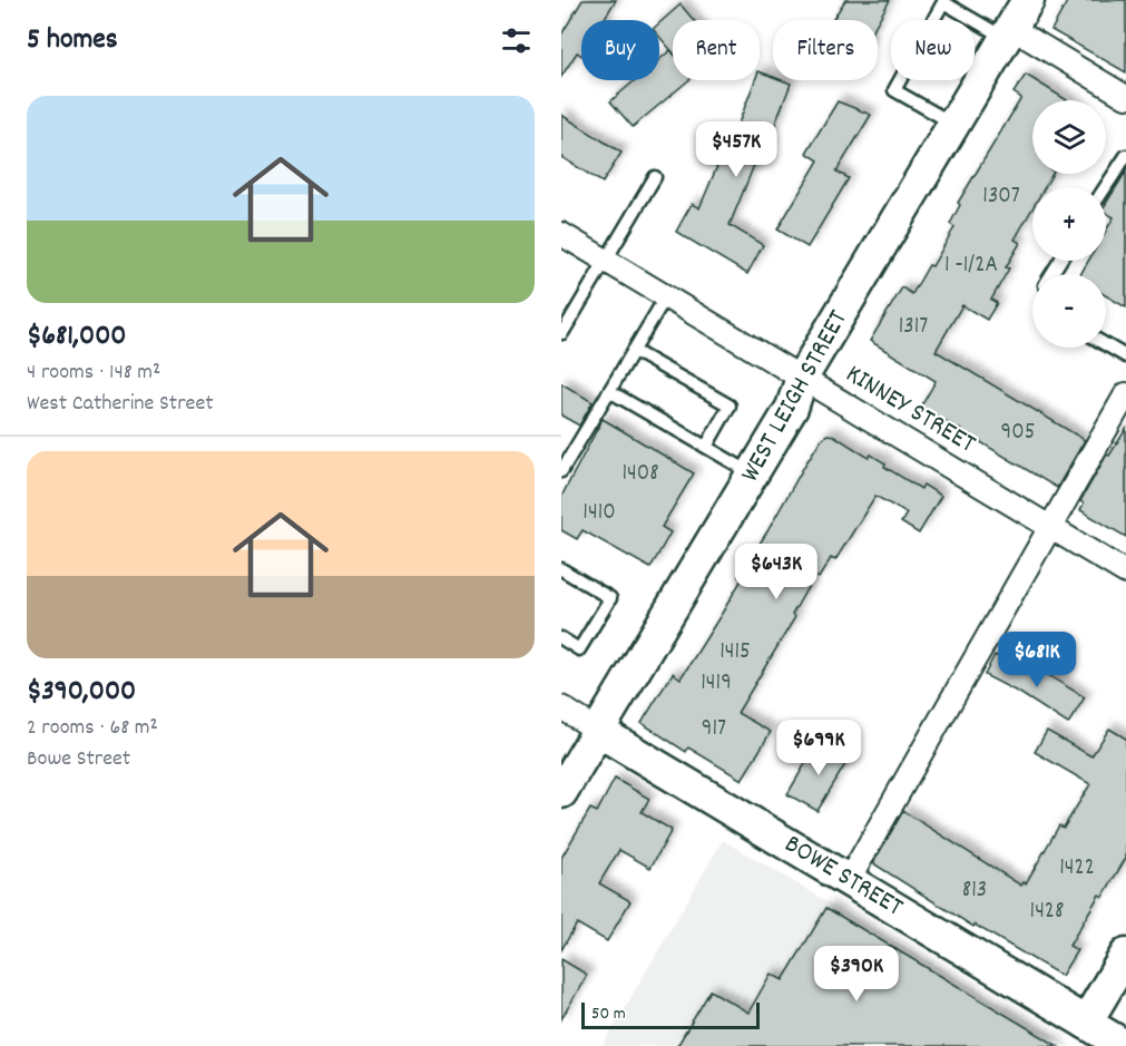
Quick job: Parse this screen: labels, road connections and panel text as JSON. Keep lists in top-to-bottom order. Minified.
{"streets":{"street":["WEST LEIGH STREET","KINNEY STREET","BOWE STREET"]},"crossings":[["WEST LEIGH STREET","KINNEY STREET"],["WEST LEIGH STREET","BOWE STREET"]],"house_numbers":["1307","1 -1/2A","1317","905","1408","1410","1415","1419","917","1422","813","1428"],"scale_bar":"50 m","page":{"heading":"5 homes","chip":["Buy","Rent","Filters","New"],"list":[{"name":"$681,000","note":"4 rooms · 148 m² · West Catherine Street"},{"name":"$390,000","note":"2 rooms · 68 m² · Bowe Street"}],"map_buttons":["+","−"],"price":["$457K","$643K","$681K","$699K","$390K"],"scale":"50 m"}}
